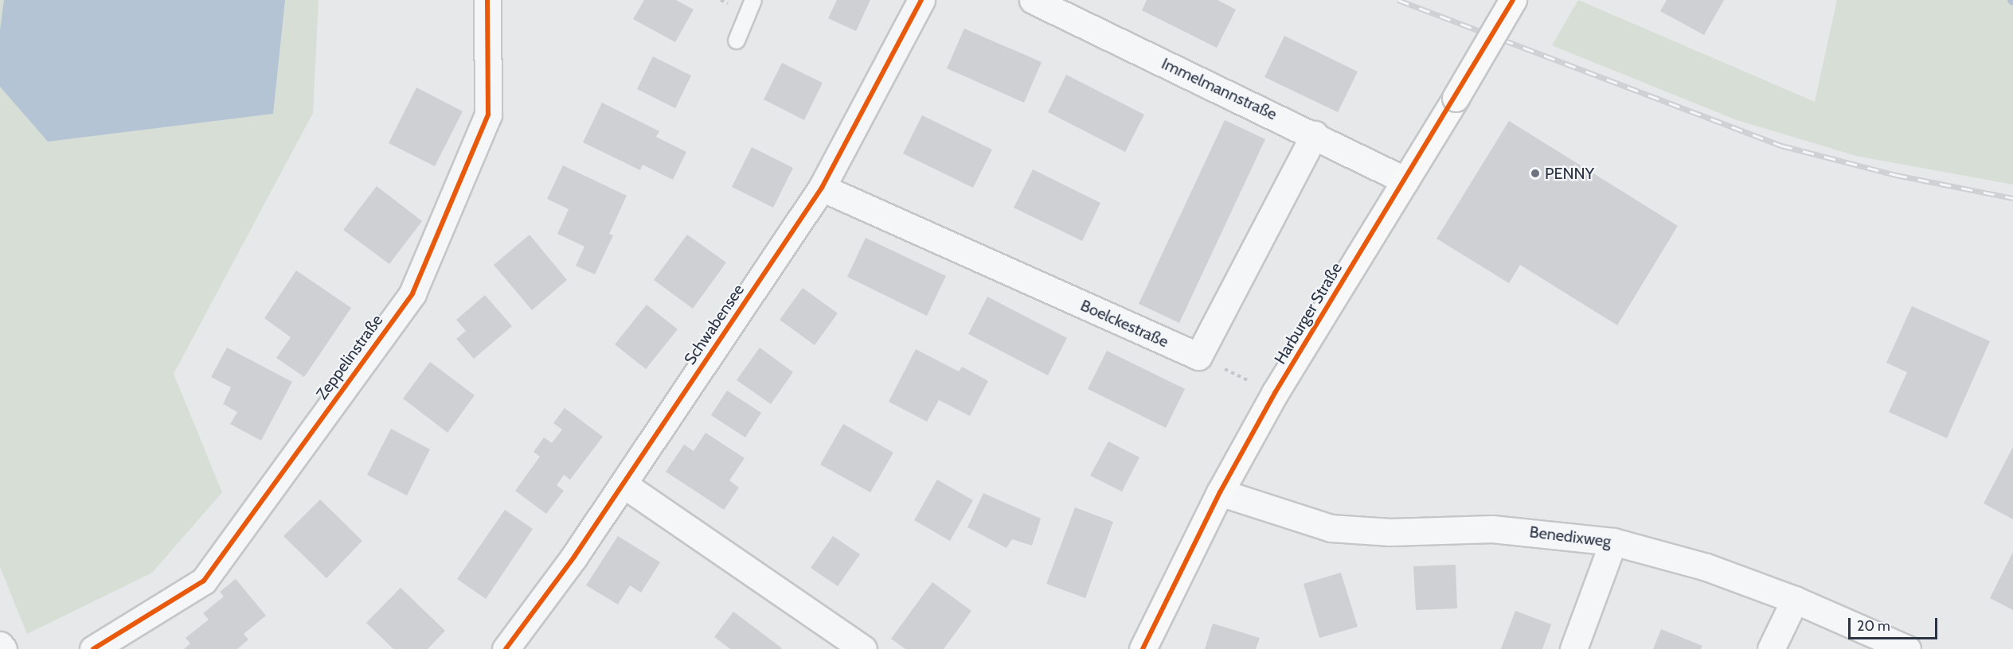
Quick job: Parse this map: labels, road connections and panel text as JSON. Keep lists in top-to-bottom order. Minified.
{"streets":{"main road":["Harburger Straße"],"street":["Immelmannstraße","Boelckestraße","Schwabensee","Zeppelinstraße","Benedixweg"]},"crossings":[["Immelmannstraße","Harburger Straße"],["Harburger Straße","Benedixweg"],["Boelckestraße","Schwabensee"]],"places":["PENNY"],"scale_bar":"20 m"}
